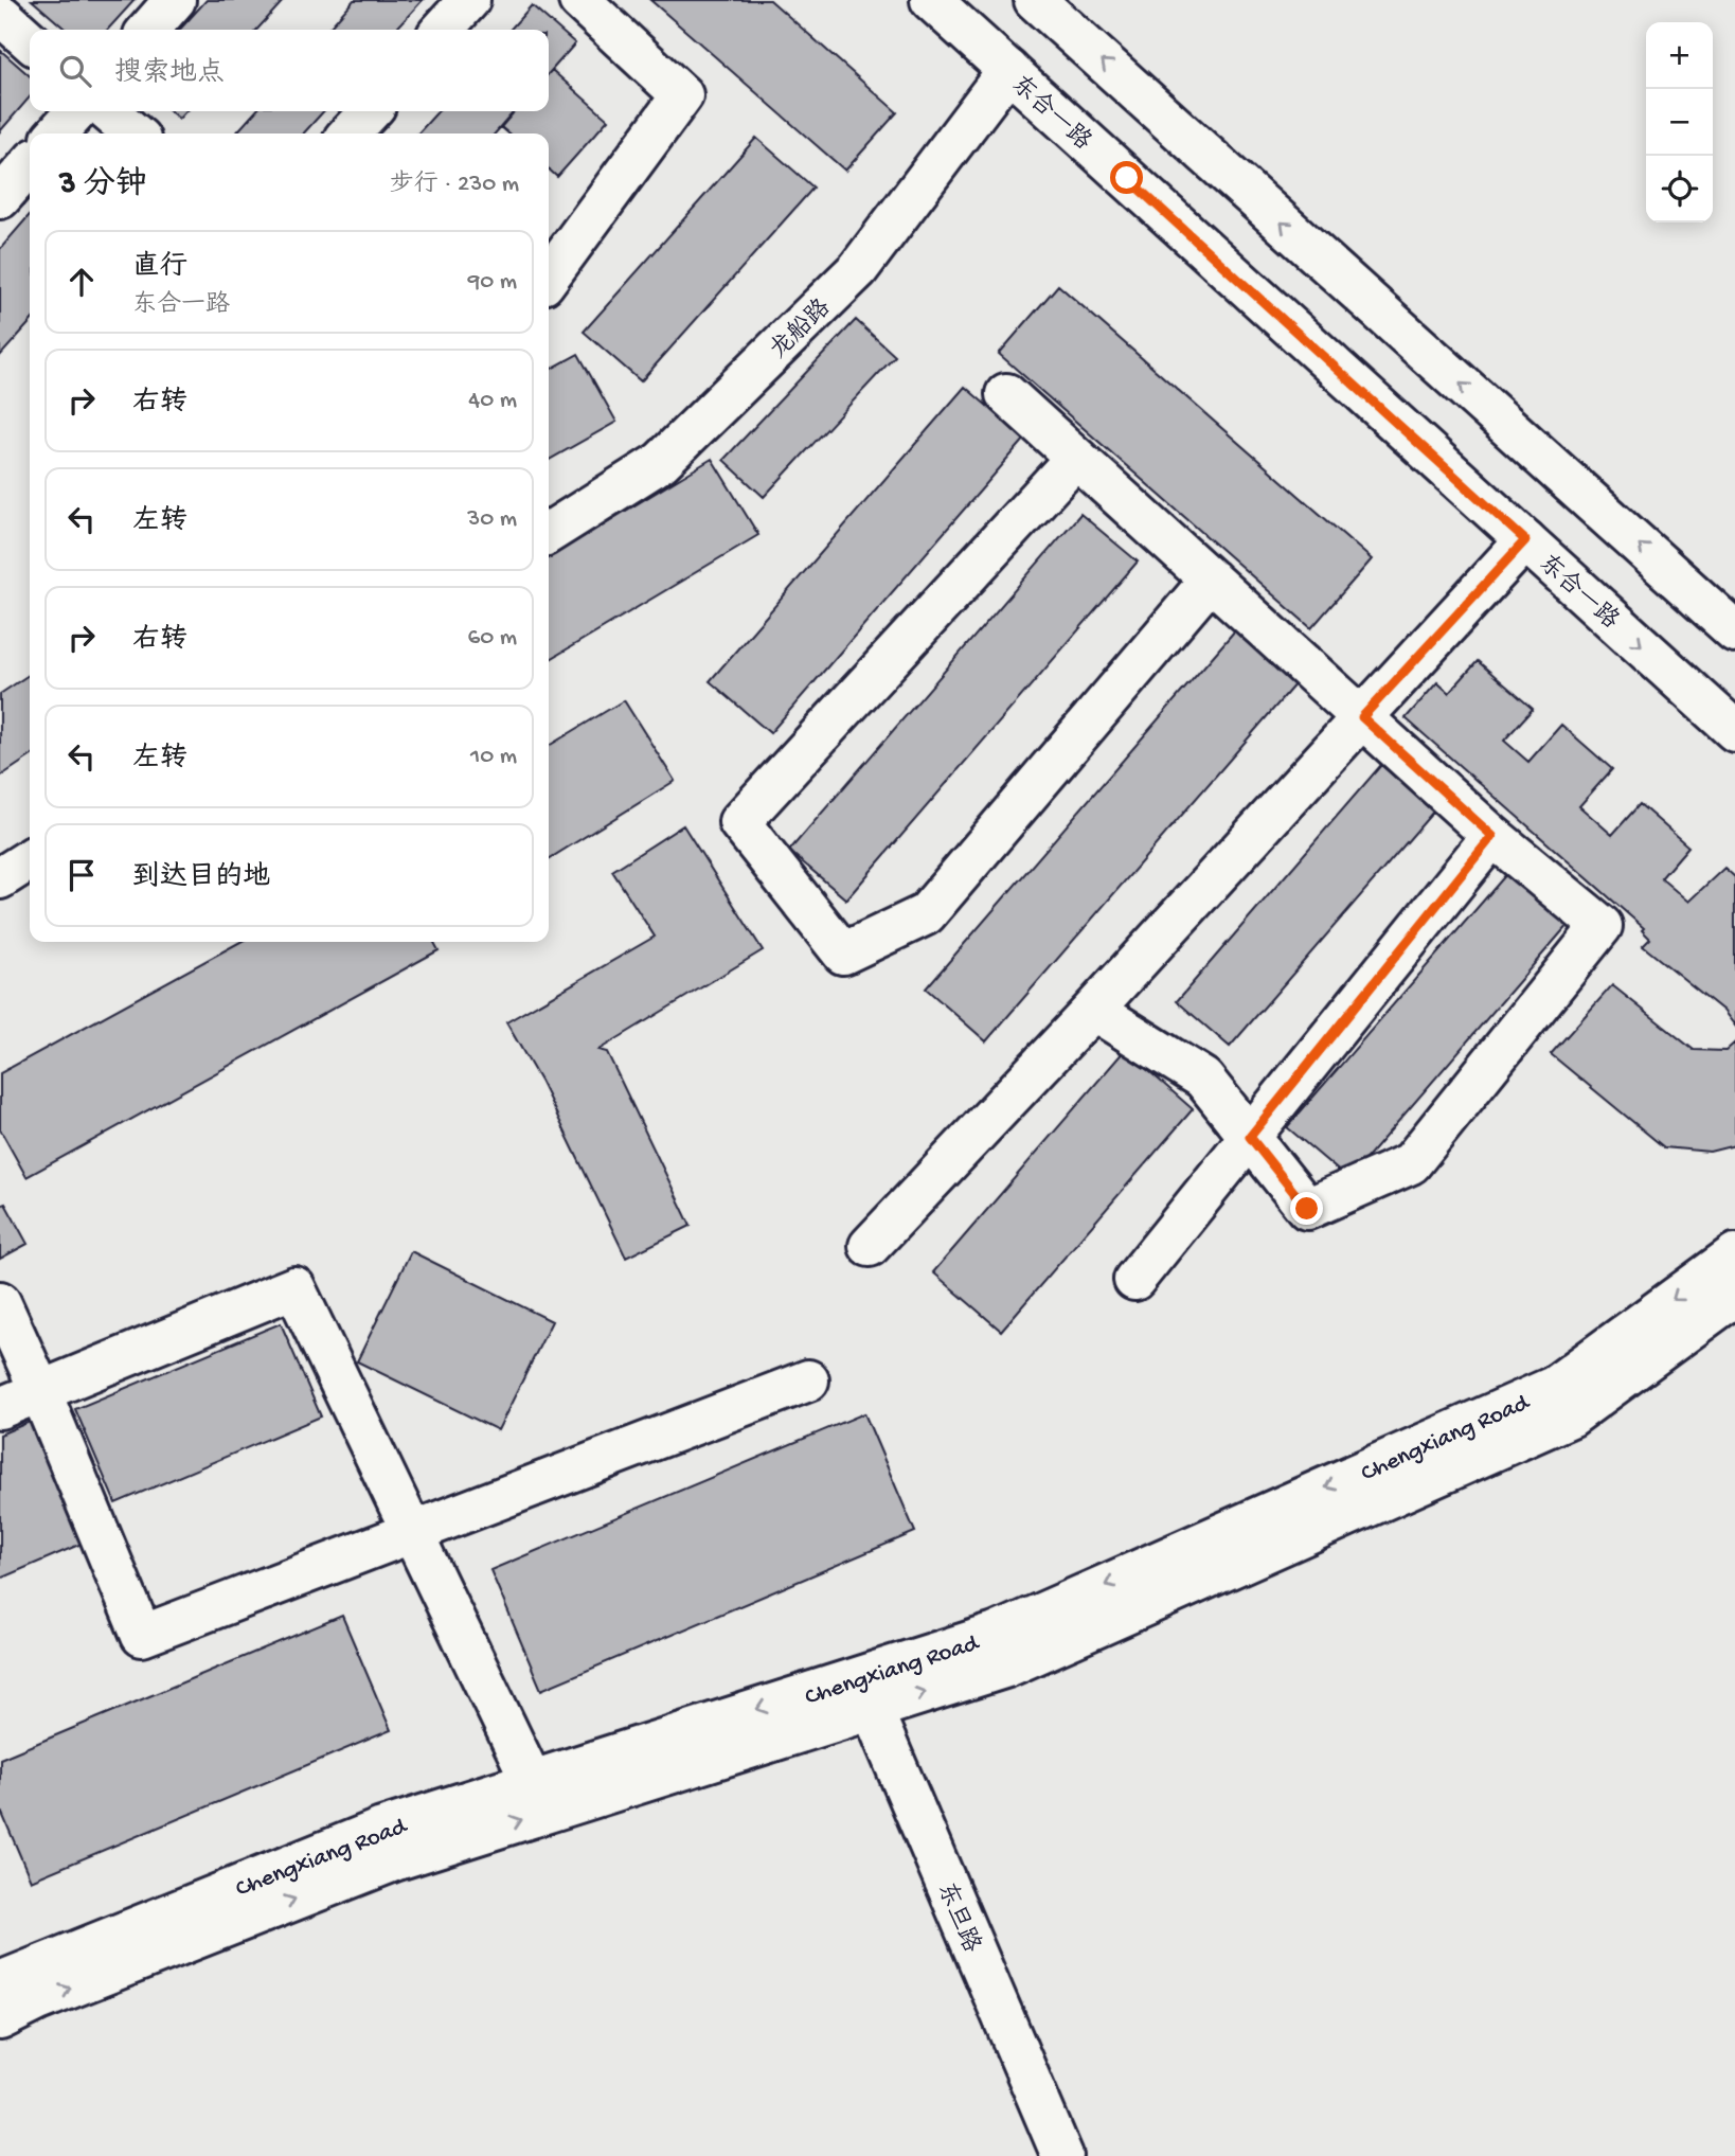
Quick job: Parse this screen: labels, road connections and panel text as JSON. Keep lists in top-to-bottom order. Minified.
{"streets":{"main road":["东合一路","龙船路","Chengxiang Road","东旦路"]},"crossings":[["东合一路","龙船路"],["Chengxiang Road","东旦路"]],"page":{"map_buttons":["+","−"],"search":"搜索地点","heading":["3 分钟","步行 · 230 m"],"list":[["直行","东合一路","90 m"],["右转","40 m"],["左转","30 m"],["右转","60 m"],["左转","10 m"],"到达目的地"]}}
